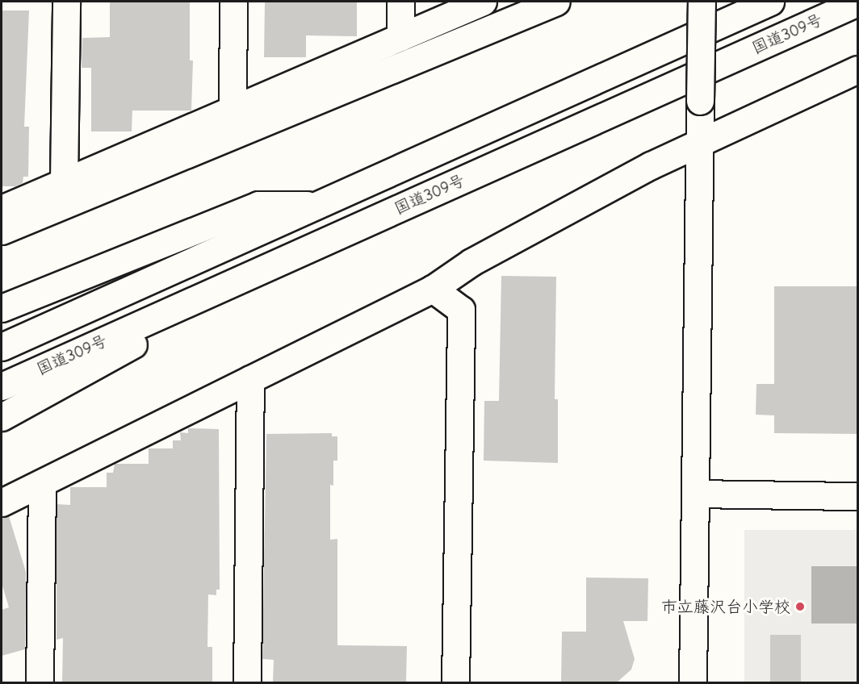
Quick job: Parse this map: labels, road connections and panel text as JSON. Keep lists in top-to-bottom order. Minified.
{"streets":{"main road":["国道309号"]},"places":["市立藤沢台小学校"]}
